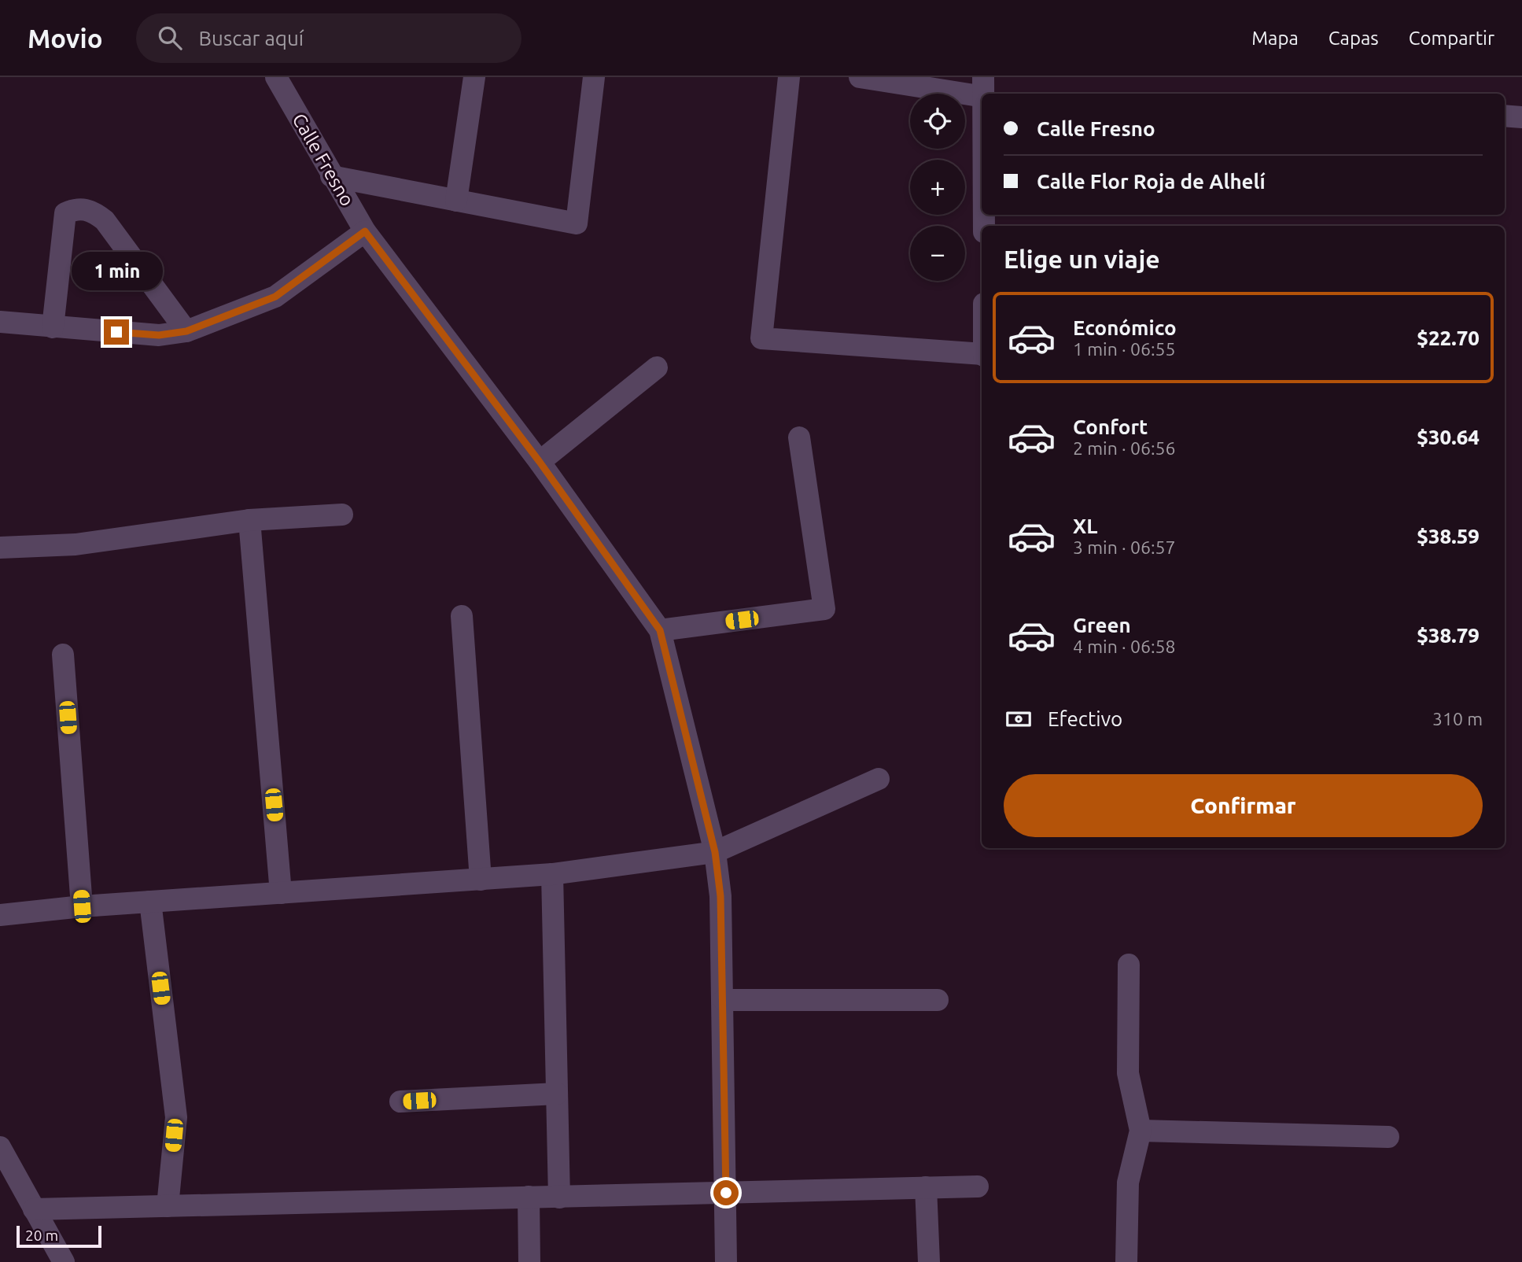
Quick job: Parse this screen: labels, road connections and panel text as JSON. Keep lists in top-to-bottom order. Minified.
{"streets":{"street":["Calle Fresno"]},"scale_bar":"20 m","page":{"header":"Movio","search":"Buscar aquí","nav":["Mapa","Capas","Compartir"],"map_buttons":["+","−"],"banner":["Calle Fresno","Calle Flor Roja de Alhelí"],"heading":"Elige un viaje","bubble":"1 min","list":[{"name":"Económico","note":"1 min · 06:55","value":"$22.70"},{"name":"Confort","note":"2 min · 06:56","value":"$30.64"},{"name":"XL","note":"3 min · 06:57","value":"$38.59"},{"name":"Green","note":"4 min · 06:58","value":"$38.79"}],"pay":["Efectivo","310 m"],"buttons":"Confirmar","scale":"20 m"}}
